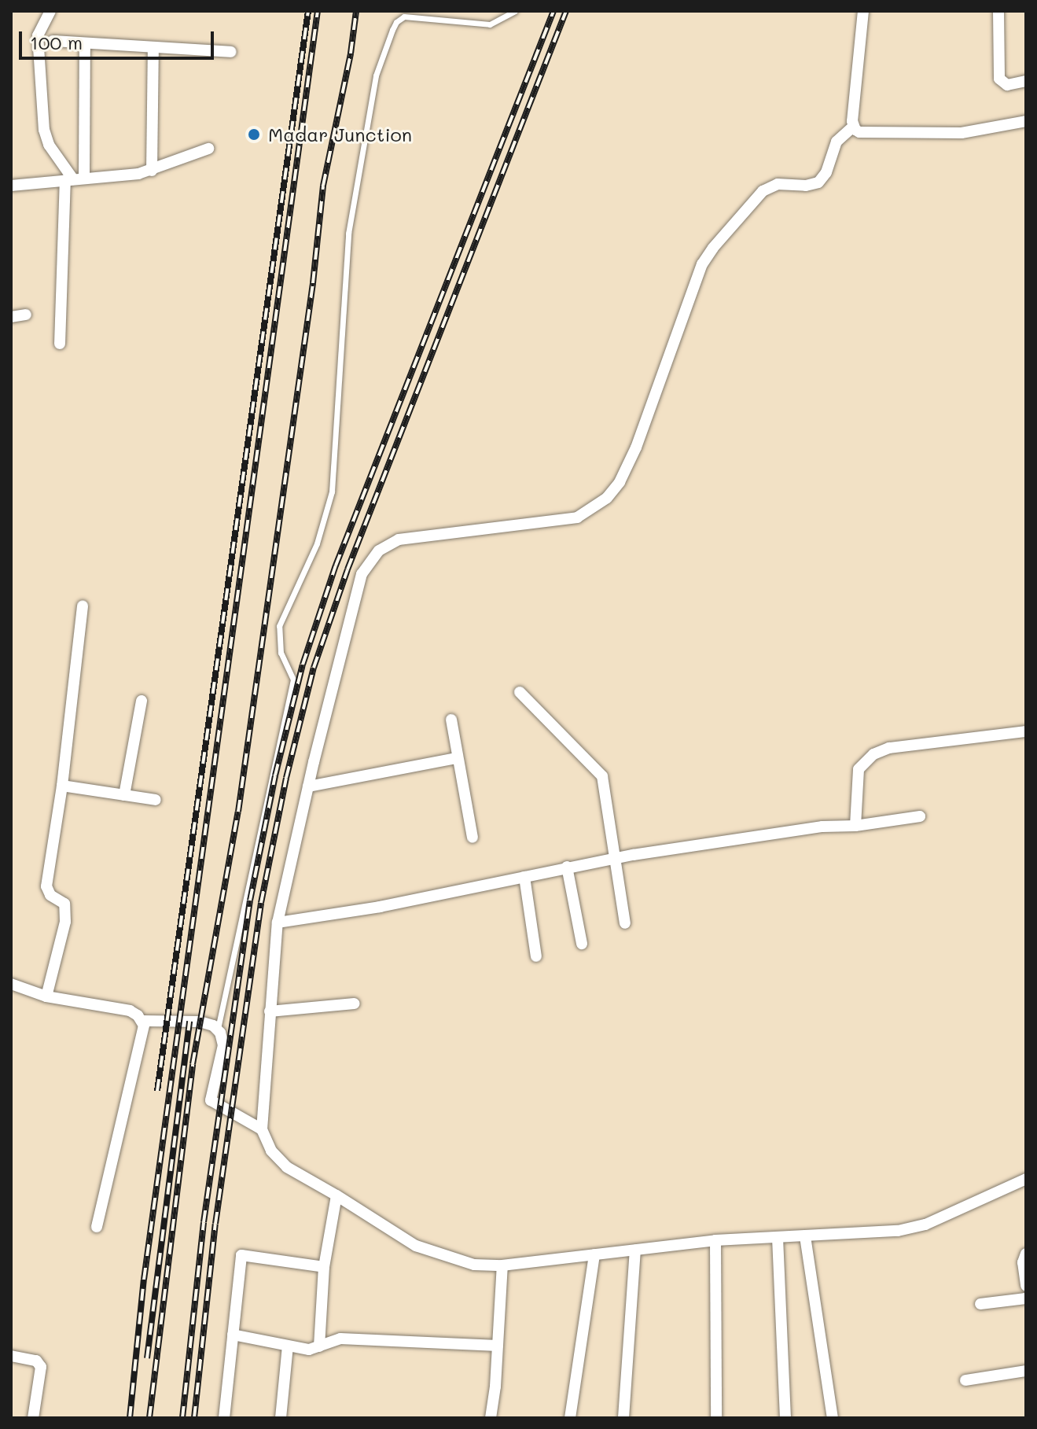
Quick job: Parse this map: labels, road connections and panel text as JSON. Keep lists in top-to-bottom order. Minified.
{"places":["Madar Junction"],"scale_bar":"100 m"}
